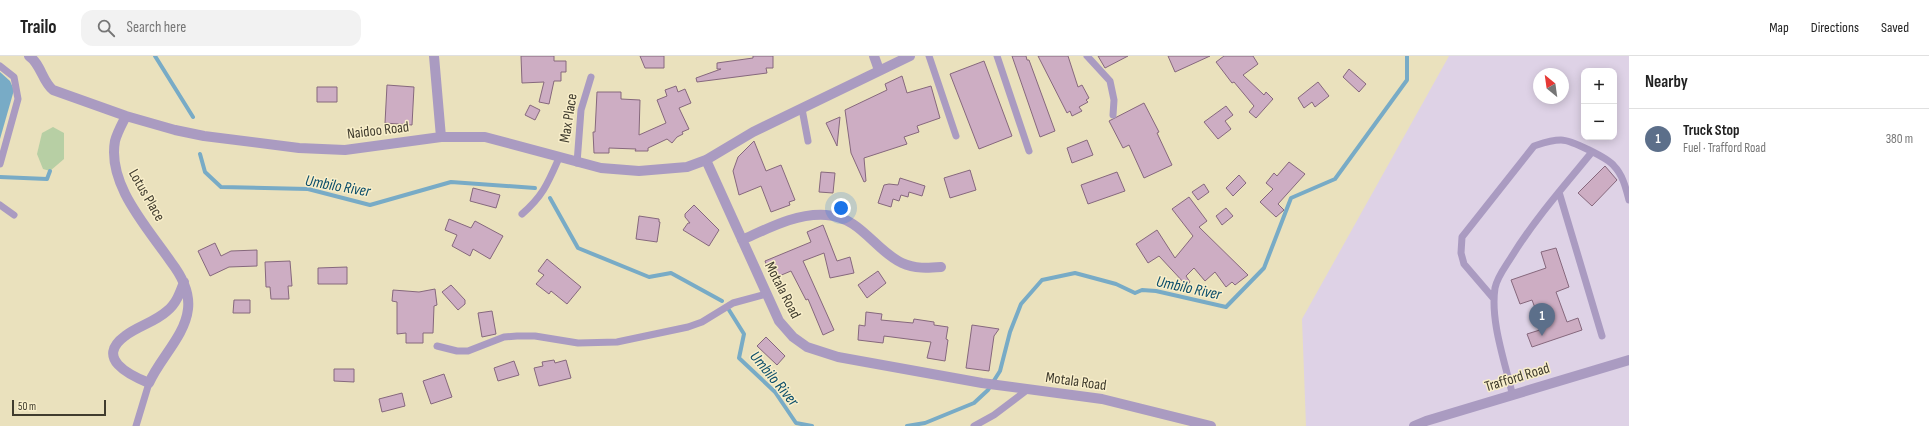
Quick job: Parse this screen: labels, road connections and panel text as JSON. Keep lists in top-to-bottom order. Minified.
{"streets":{"street":["Naidoo Road","Lotus Place","Motala Road","Trafford Road"],"lane":["Max Place"]},"crossings":[["Max Place","Naidoo Road"],["Naidoo Road","Lotus Place"],["Naidoo Road","Motala Road"]],"water":["Umbilo River"],"scale_bar":"50 m","north":"top left","page":{"header":"Trailo","search":"Search here","nav":["Map","Directions","Saved"],"heading":"Nearby","map_buttons":["+","−"],"list":[{"mark":"1","name":"Truck Stop","note":"Fuel · Trafford Road","value":"380 m"}],"pins":"1","scale":"50 m"}}
